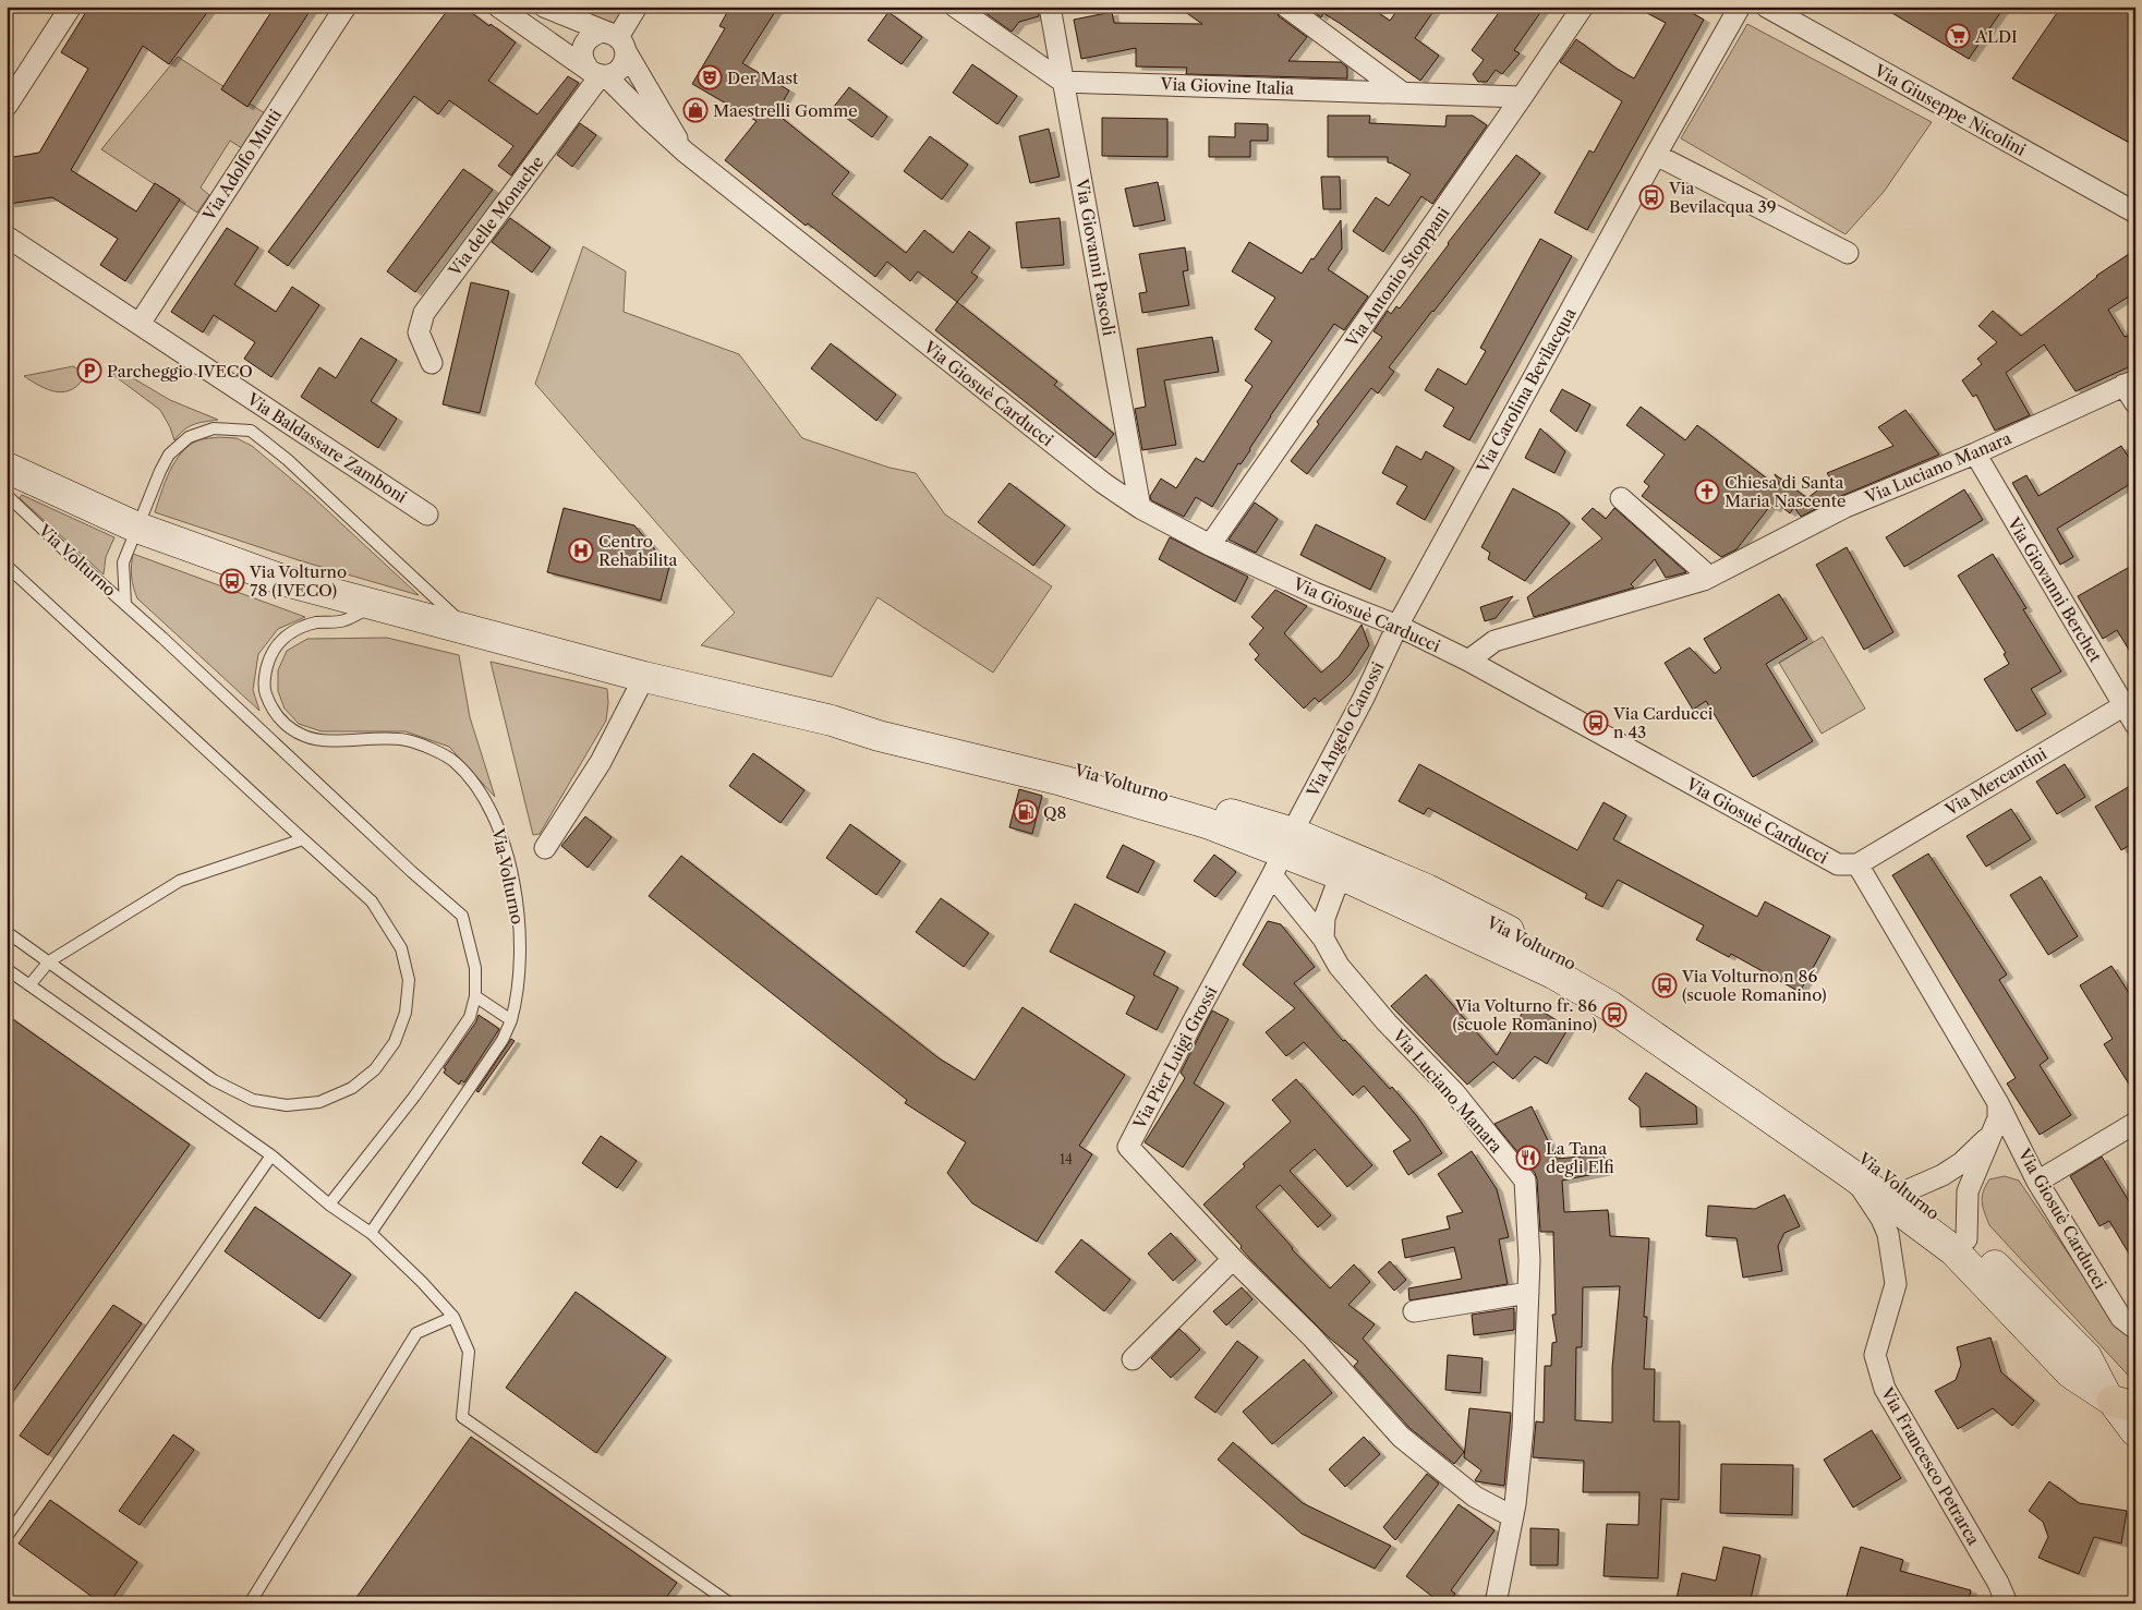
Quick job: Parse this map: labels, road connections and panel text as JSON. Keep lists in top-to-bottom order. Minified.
{"streets":{"street":["Via Giovine Italia","Via Giuseppe Nicolini","Via Adolfo Mutti","Via delle Monache","Via Giovanni Pascoli","Via Antonio Stoppani","Via Carolina Bevilacqua","Via Giosuè Carducci","Via Baldassare Zamboni","Via Luciano Manara","Via Volturno","Via Giovanni Berchet","Via Angelo Canossi","Via Mercantini","Via Pier Luigi Grossi","Via Francesco Petrarca"]},"crossings":[["Via Giovine Italia","Via Giovanni Pascoli"],["Via Giovine Italia","Via Antonio Stoppani"],["Via Adolfo Mutti","Via Baldassare Zamboni"],["Via delle Monache","Via Giosuè Carducci"],["Via Giovanni Pascoli","Via Giosuè Carducci"],["Via Antonio Stoppani","Via Giosuè Carducci"],["Via Carolina Bevilacqua","Via Giosuè Carducci"],["Via Carolina Bevilacqua","Via Angelo Canossi"],["Via Giosuè Carducci","Via Luciano Manara"],["Via Giosuè Carducci","Via Angelo Canossi"],["Via Giosuè Carducci","Via Mercantini"],["Via Luciano Manara","Via Volturno"],["Via Luciano Manara","Via Giovanni Berchet"],["Via Luciano Manara","Via Angelo Canossi"],["Via Luciano Manara","Via Pier Luigi Grossi"],["Via Volturno","Via Angelo Canossi"],["Via Volturno","Via Pier Luigi Grossi"],["Via Volturno","Via Francesco Petrarca"],["Via Giovanni Berchet","Via Mercantini"],["Via Angelo Canossi","Via Pier Luigi Grossi"]],"places":{"supermarket":["ALDI"],"theatre":["Der Mast"],"shop":["Maestrelli Gomme"],"bus stop":["Via Bevilacqua 39","Via Volturno 78 (IVECO)","Via Carducci n 43","Via Volturno n 86 (scuole Romanino)","Via Volturno fr. 86 (scuole Romanino)"],"parking":["Parcheggio IVECO"],"church":["Chiesa di Santa Maria Nascente"],"hospital":["Centro Rehabilita"],"fuel station":["Q8"],"restaurant":["La Tana degli Elfi"]},"house_numbers":["14"]}
